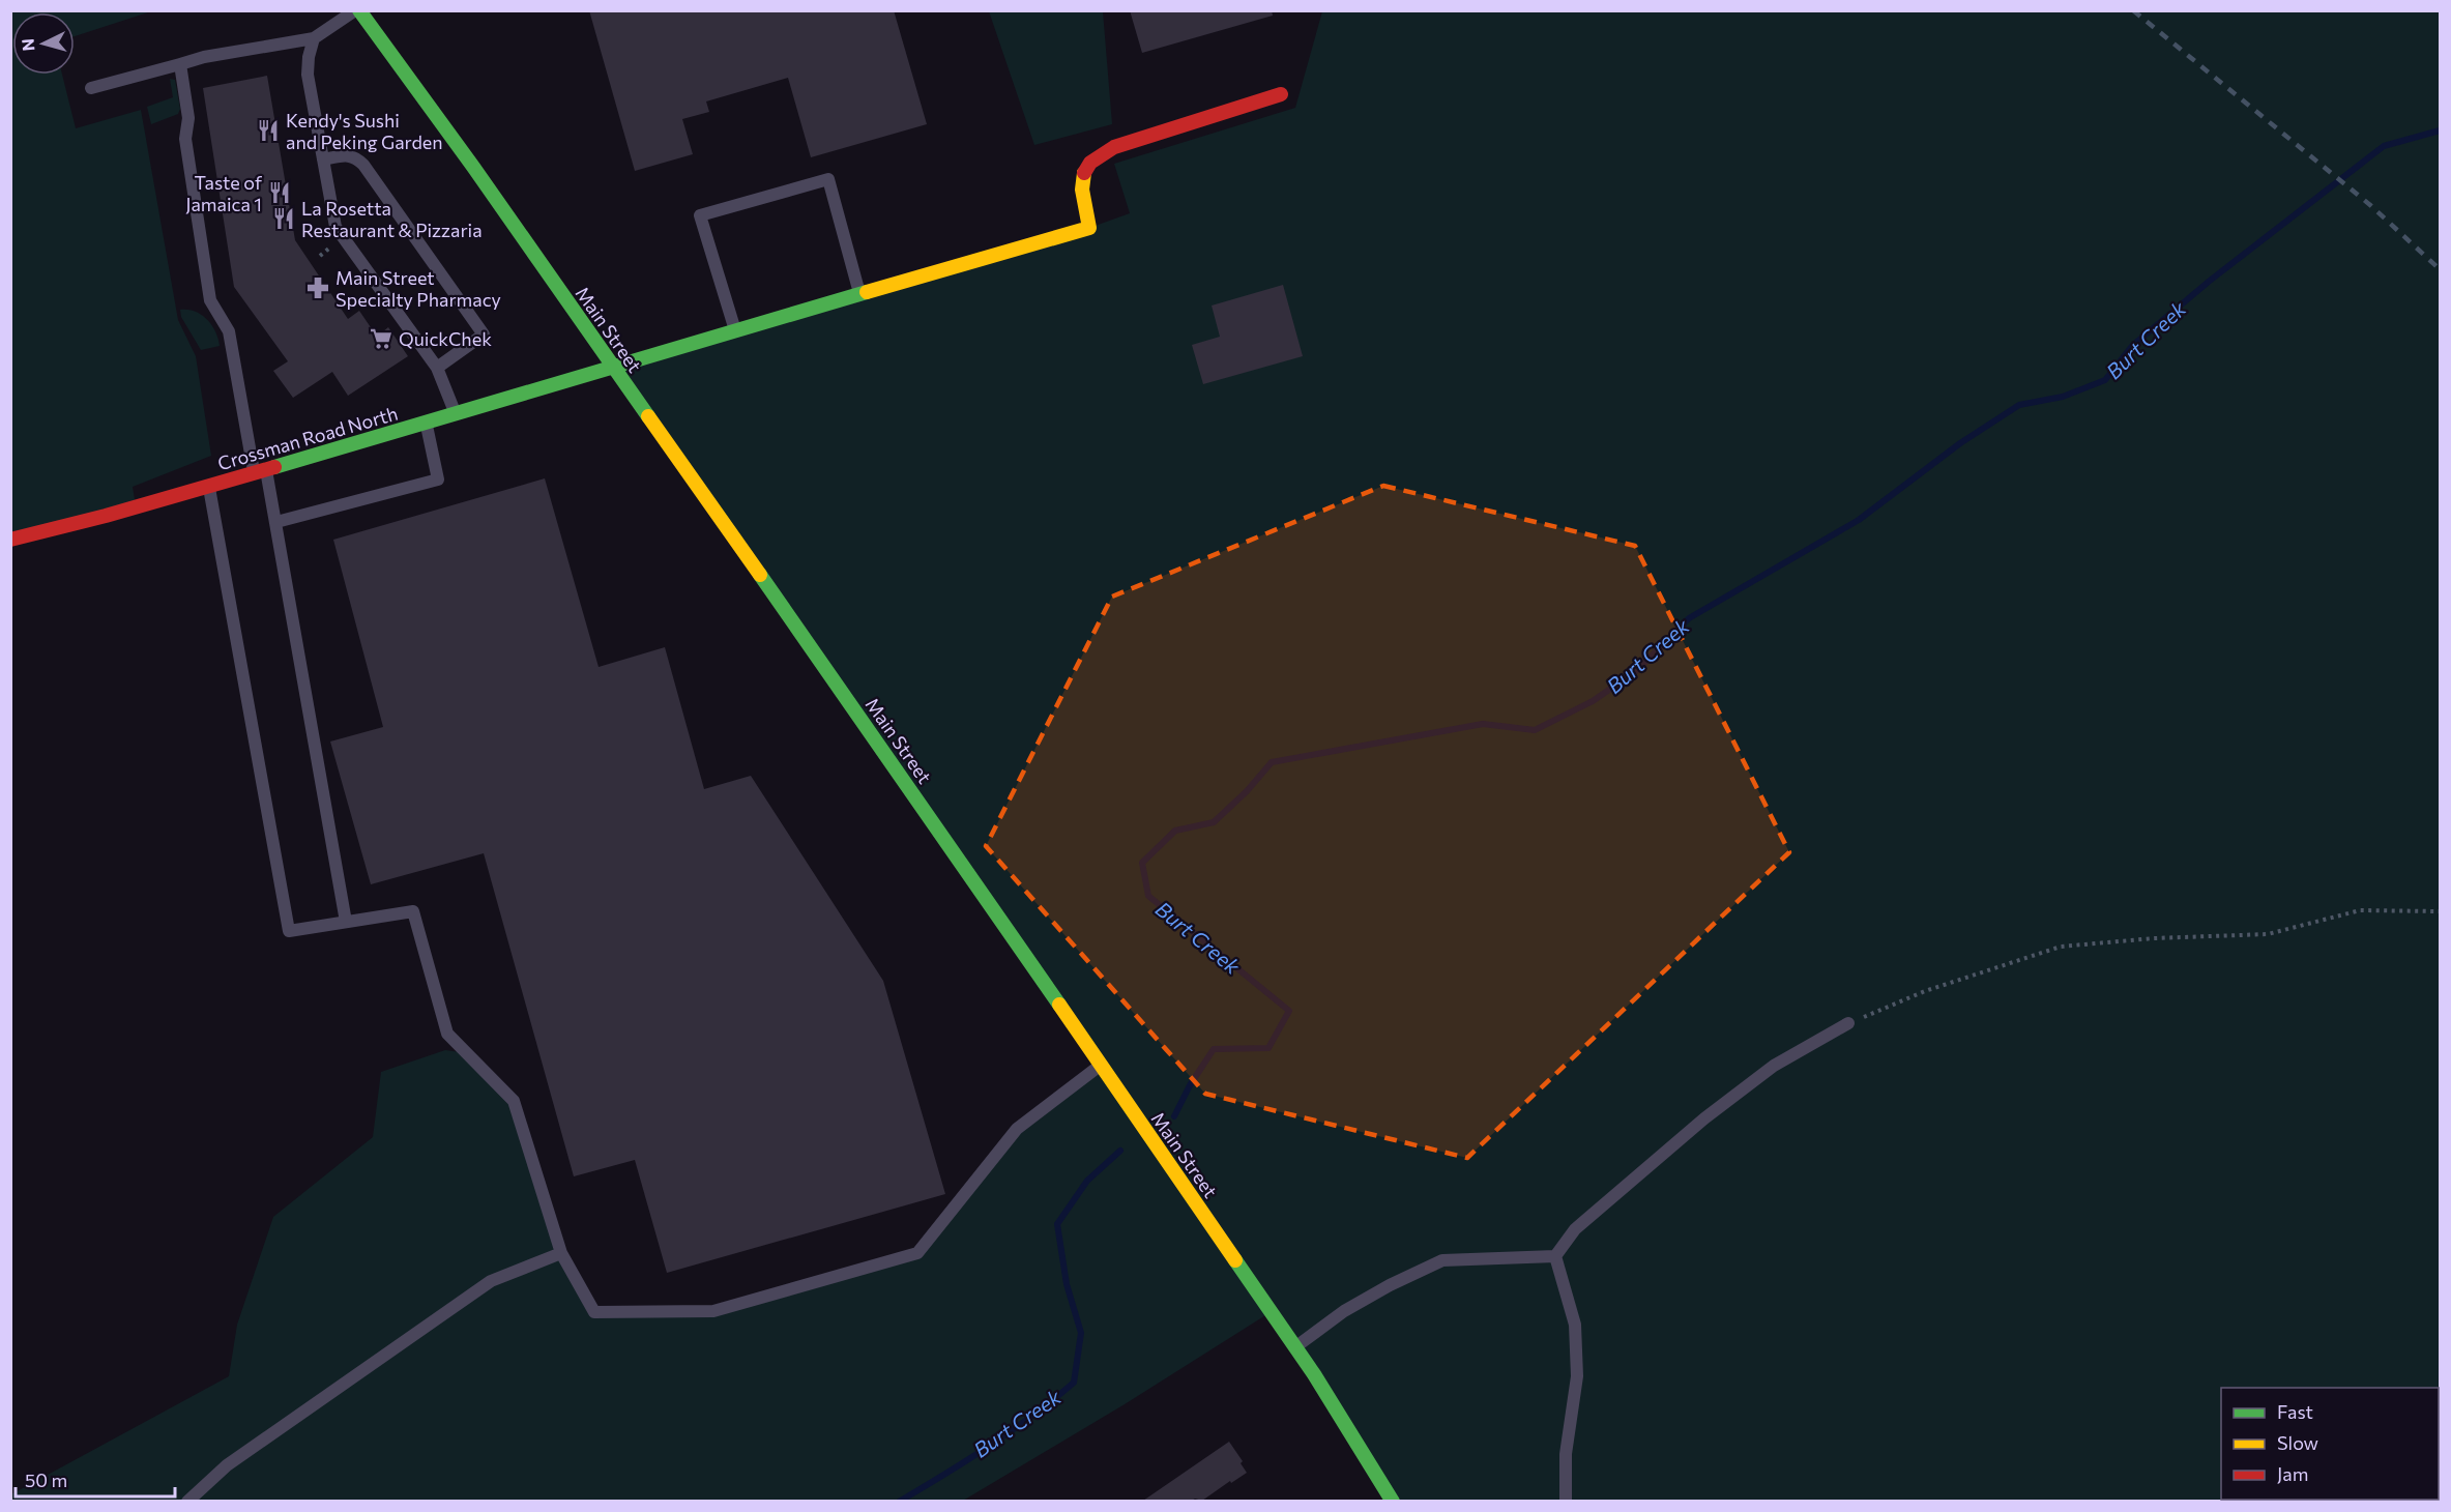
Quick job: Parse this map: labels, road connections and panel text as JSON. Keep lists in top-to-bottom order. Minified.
{"streets":{"main road":["Main Street","Crossman Road North"]},"crossings":[["Main Street","Crossman Road North"]],"water":["Burt Creek"],"places":{"restaurant":["Kendy's Sushi and Peking Garden","Taste of Jamaica 1","La Rosetta Restaurant & Pizzaria"],"pharmacy":["Main Street Specialty Pharmacy"],"supermarket":["QuickChek"]},"legend":["Fast","Slow","Jam"],"scale_bar":"50 m","north":"left"}
